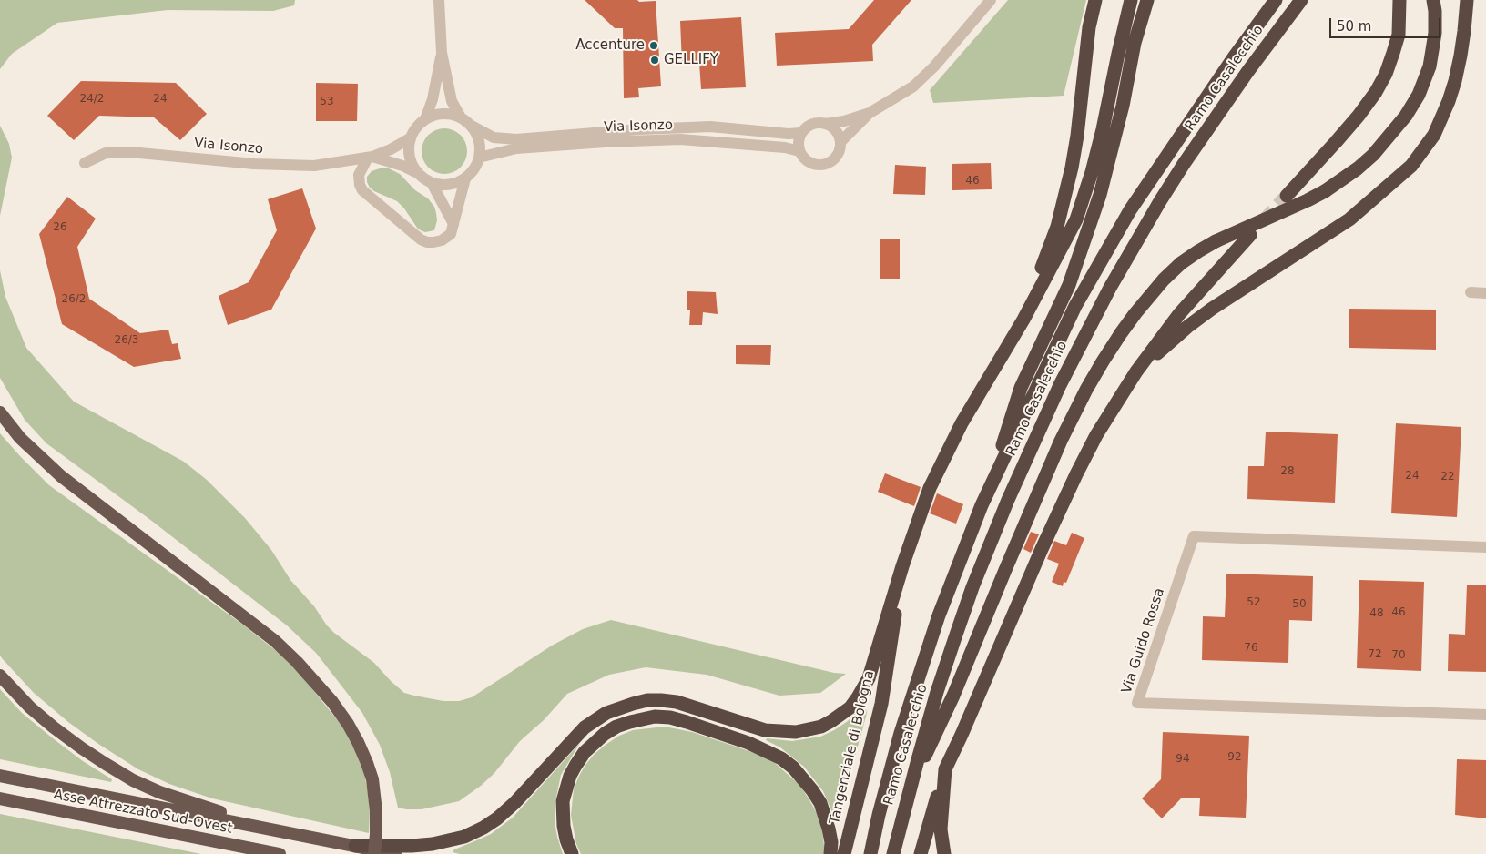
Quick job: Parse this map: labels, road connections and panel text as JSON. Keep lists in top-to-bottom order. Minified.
{"streets":{"highway":["Ramo Casalecchio","Tangenziale di Bologna","Asse Attrezzato Sud-Ovest"],"street":["Via Isonzo","Via Guido Rossa"]},"places":["Accenture","GELLIFY"],"house_numbers":["24/2","24","53","46","26","26/2","26/3","28","24","22","52","50","46","48","76","72","70","92","94"],"scale_bar":"50 m"}
